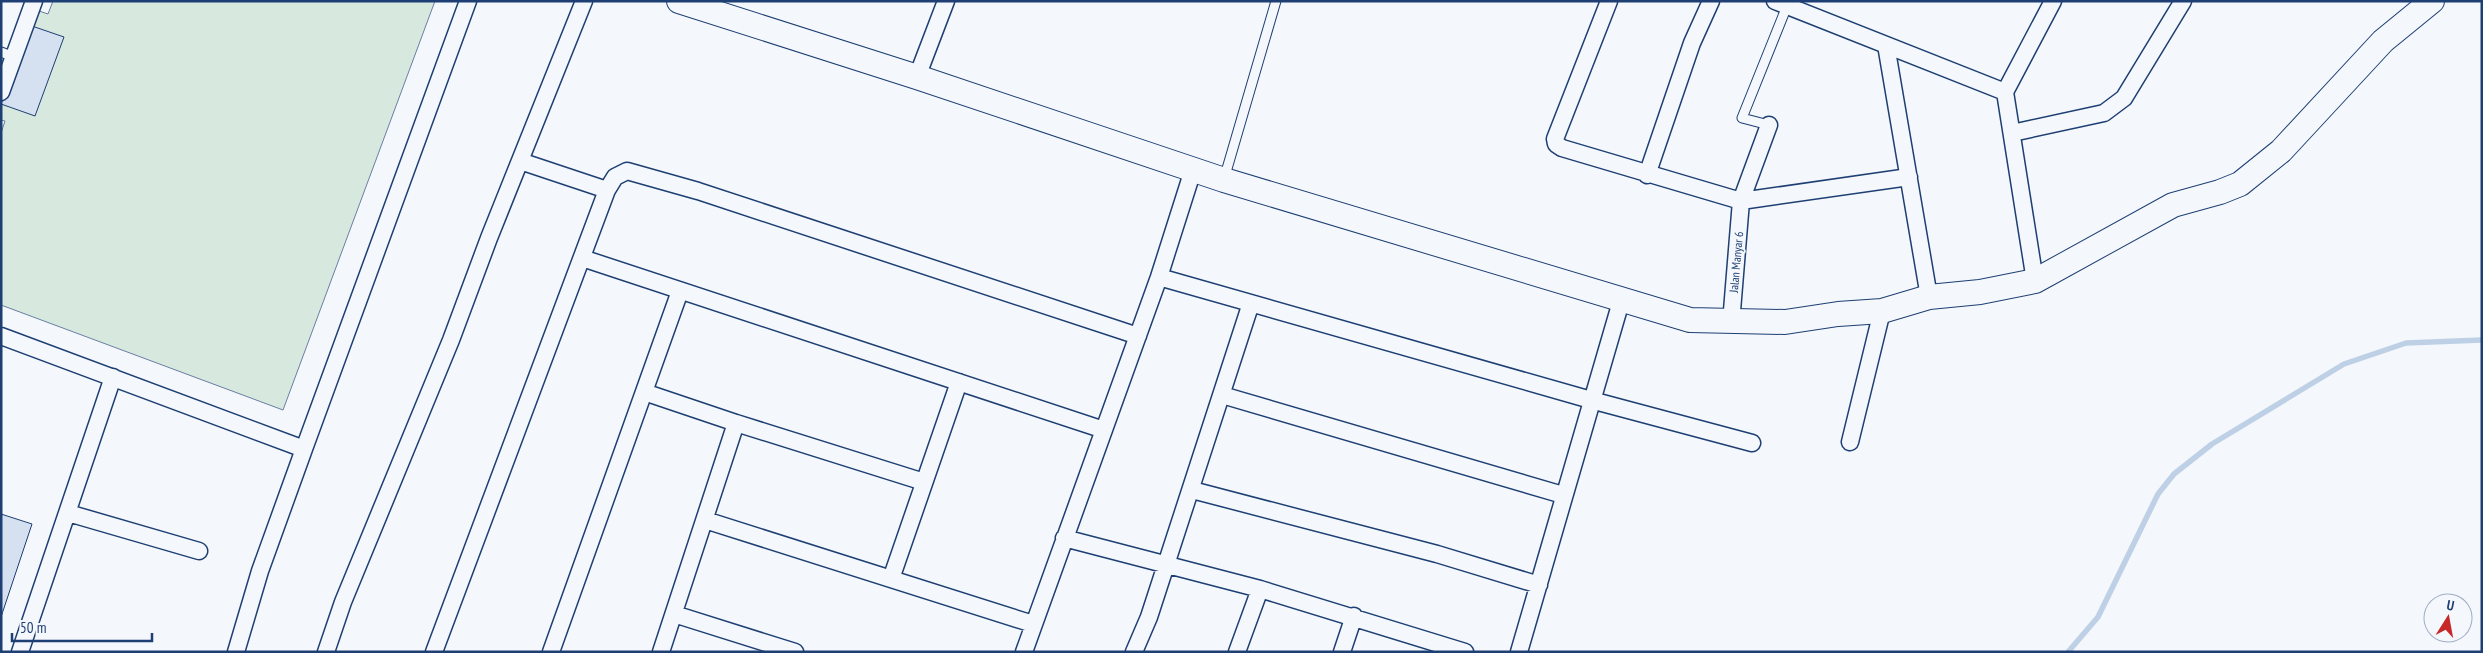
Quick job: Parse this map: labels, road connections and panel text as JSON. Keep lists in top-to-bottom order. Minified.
{"streets":{"street":["Jalan Manyar 6"]},"scale_bar":"50 m","north":"top"}
